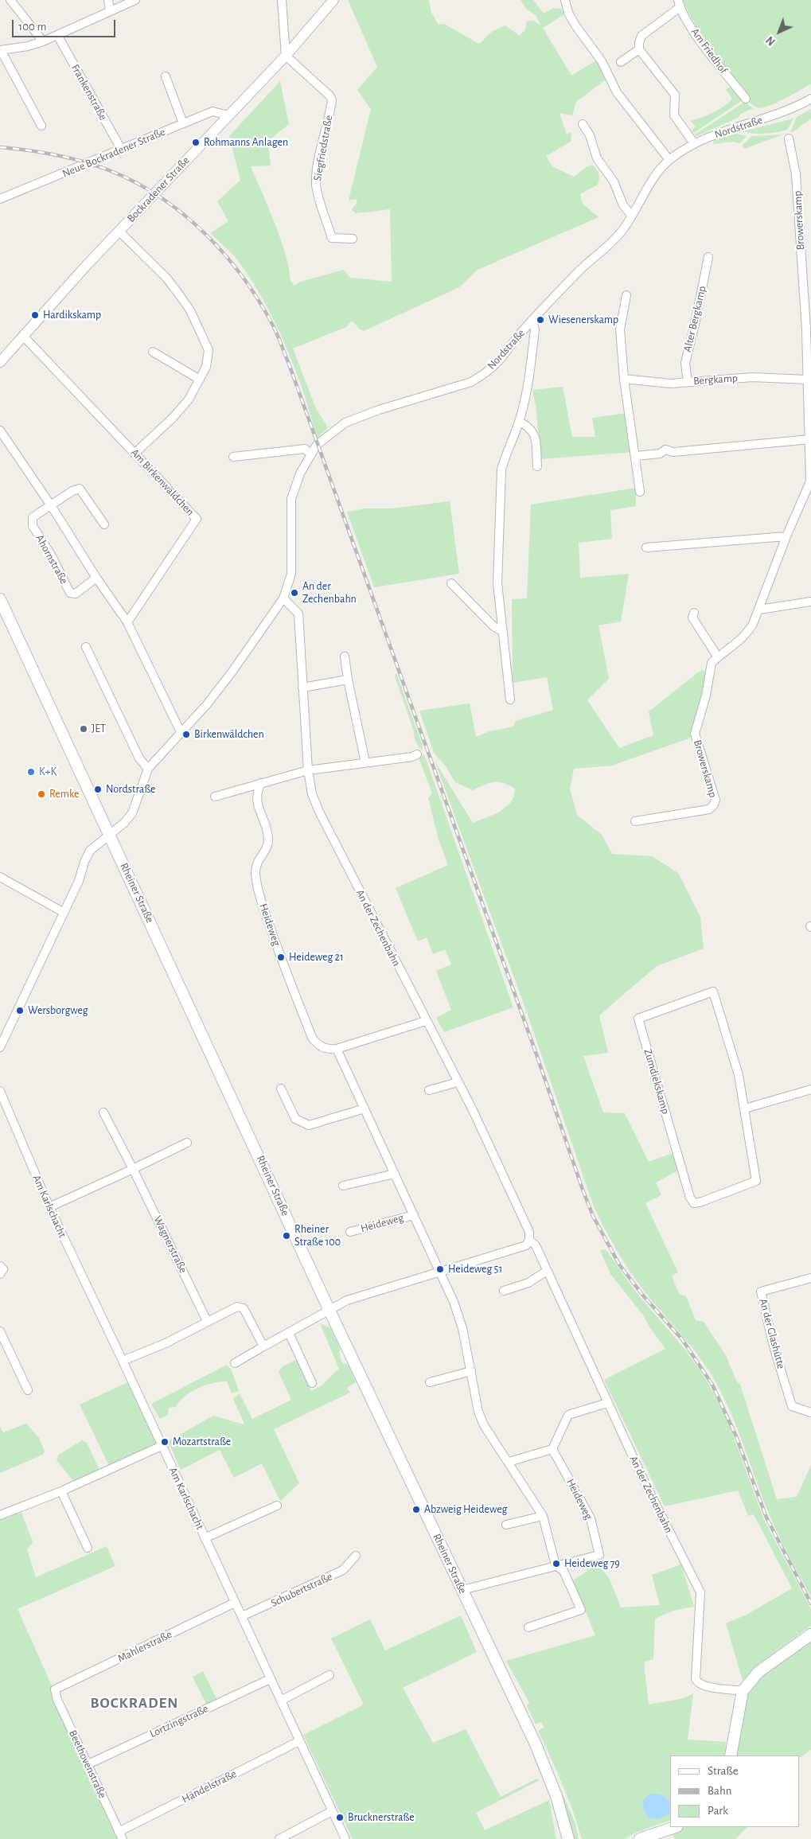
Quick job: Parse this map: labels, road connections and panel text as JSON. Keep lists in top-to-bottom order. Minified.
{"streets":{"main road":["Rheiner Straße"],"street":["Am Friedhof","Frankenstraße","Nordstraße","Siegfriedstraße","Neue Bockradener Straße","Bockradener Straße","Browerskamp","Alter Bergkamp","Bergkamp","Am Birkenwäldchen","Ahornstraße","Heideweg","An der Zechenbahn","Zumdiekskamp","Am Karlschacht","Wagnerstraße","An der Glashütte","Schubertstraße","Mahlerstraße","Lortzingstraße","Beethovenstraße","Händelstraße"]},"crossings":[["Frankenstraße","Neue Bockradener Straße"],["Nordstraße","Rheiner Straße"],["Nordstraße","An der Zechenbahn"],["Siegfriedstraße","Bockradener Straße"],["Neue Bockradener Straße","Bockradener Straße"],["Bockradener Straße","Am Birkenwäldchen"],["Browerskamp","Bergkamp"],["Alter Bergkamp","Bergkamp"],["Rheiner Straße","Heideweg"],["Am Karlschacht","Schubertstraße"],["Am Karlschacht","Mahlerstraße"],["Am Karlschacht","Lortzingstraße"],["Am Karlschacht","Händelstraße"],["Mahlerstraße","Beethovenstraße"],["Lortzingstraße","Beethovenstraße"],["Beethovenstraße","Händelstraße"]],"districts":["BOCKRADEN"],"places":["Rohmanns Anlagen","Hardikskamp","Wiesenerskamp","An der Zechenbahn","JET","Birkenwäldchen","K+K","Nordstraße","Remke","Heideweg 21","Wersborgweg","Rheiner Straße 100","Heideweg 51","Mozartstraße","Abzweig Heideweg","Heideweg 79","Brucknerstraße"],"legend":["Straße","Bahn","Park"],"scale_bar":"100 m","north":"bottom left"}
